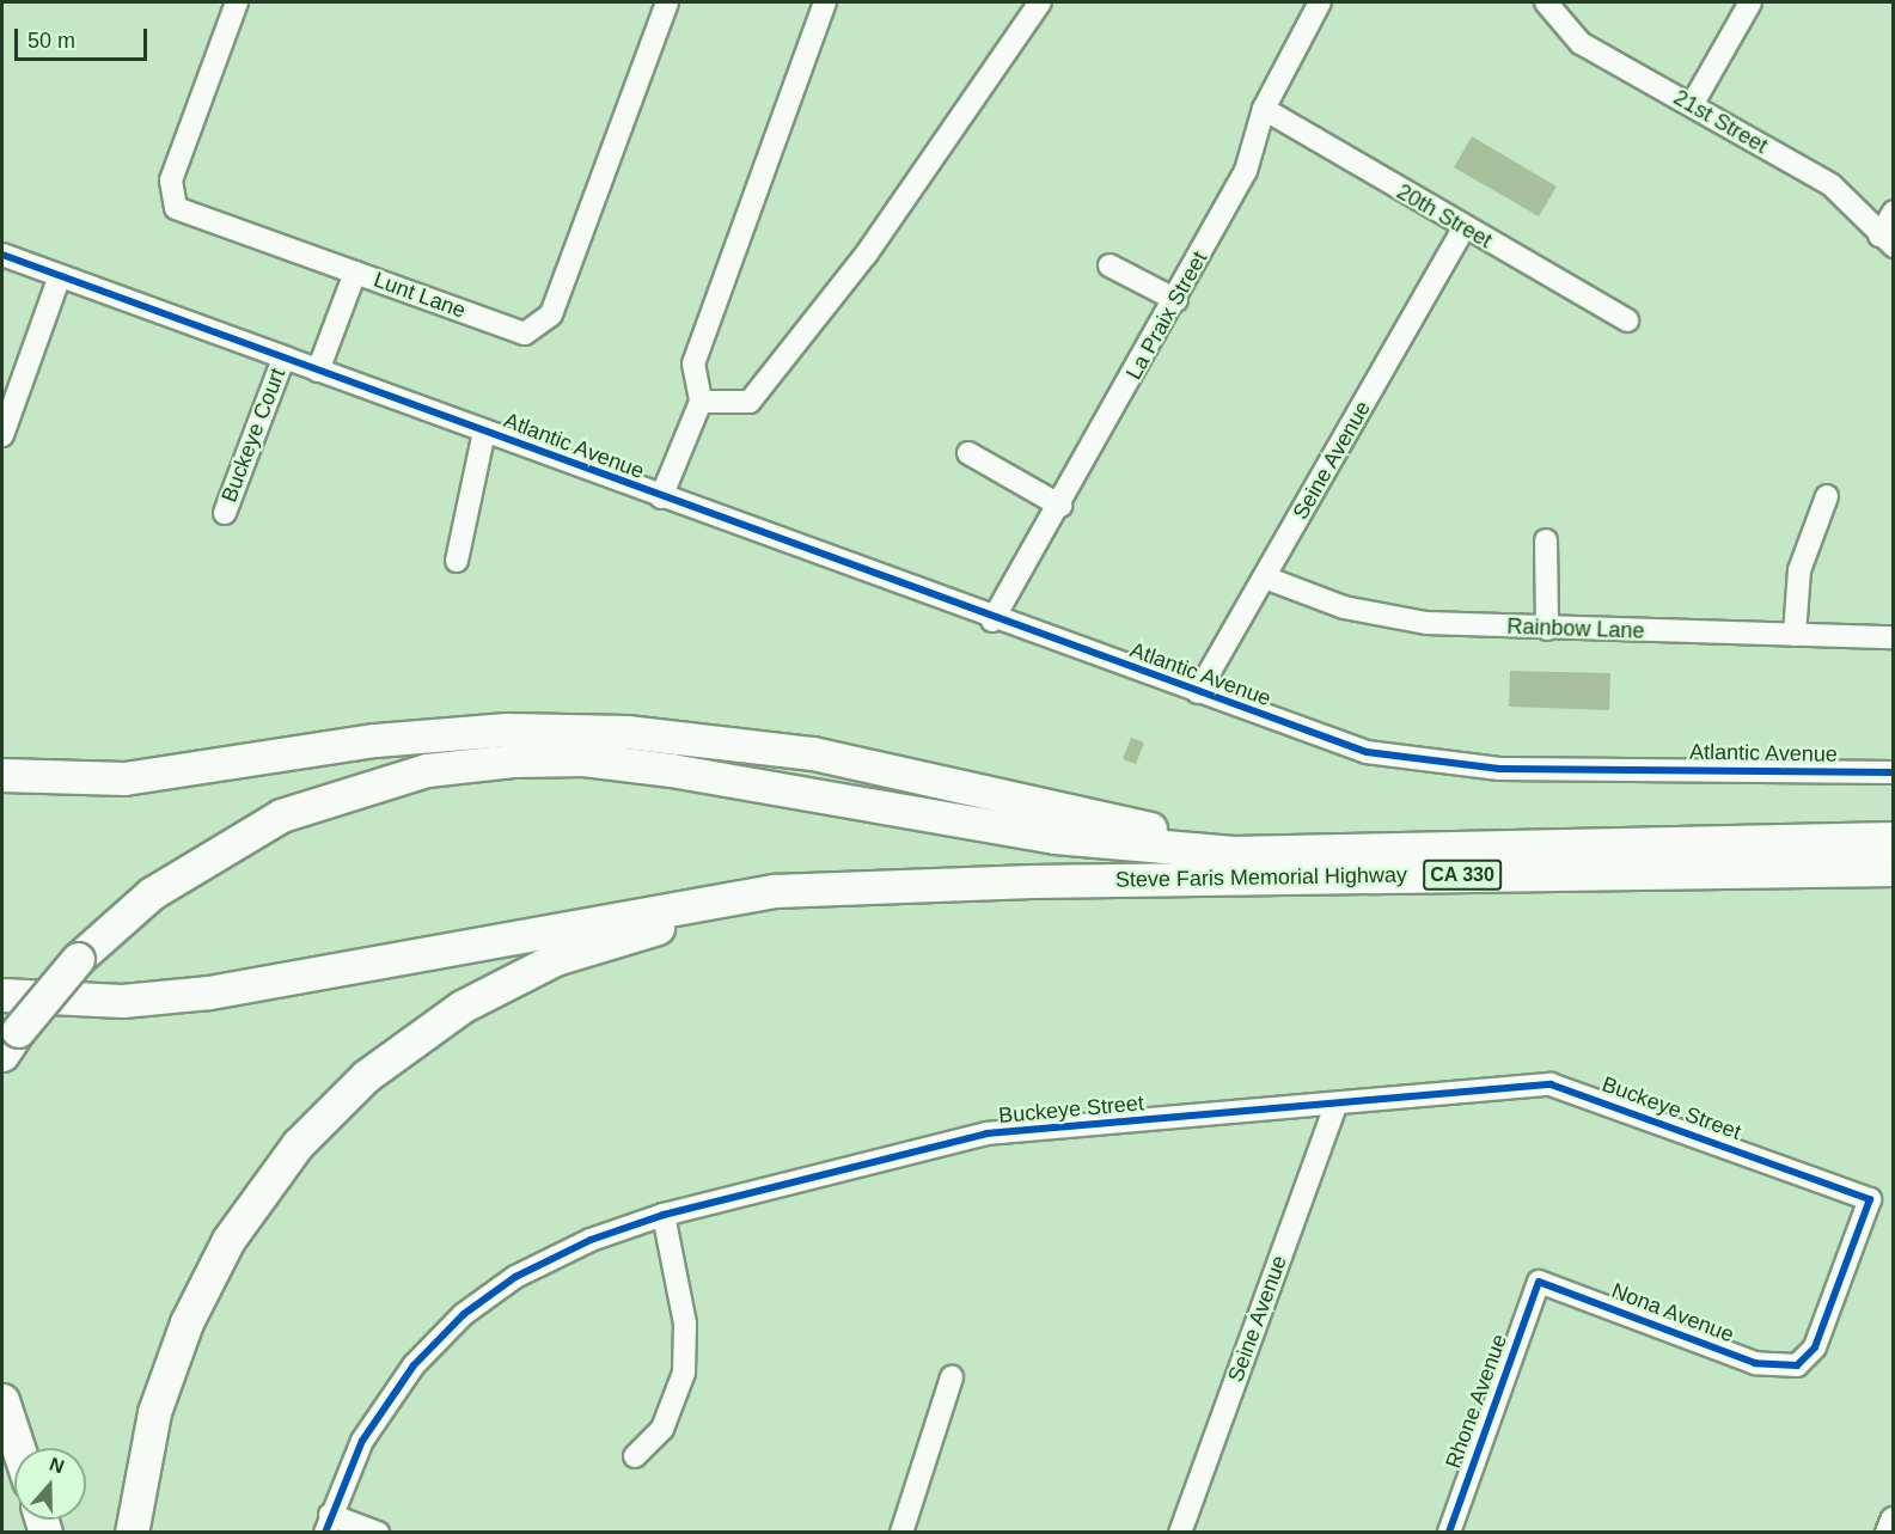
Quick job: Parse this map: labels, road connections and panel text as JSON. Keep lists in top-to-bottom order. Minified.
{"streets":{"highway":["CA 330","Steve Faris Memorial Highway"],"street":["21st Street","20th Street","Lunt Lane","La Praix Street","Buckeye Court","Atlantic Avenue","Seine Avenue","Rainbow Lane","Buckeye Street","Nona Avenue","Rhone Avenue"]},"crossings":[["20th Street","La Praix Street"],["20th Street","Seine Avenue"],["La Praix Street","Atlantic Avenue"],["Buckeye Court","Atlantic Avenue"],["Atlantic Avenue","Seine Avenue"],["Seine Avenue","Rainbow Lane"],["Seine Avenue","Buckeye Street"],["Buckeye Street","Nona Avenue"],["Nona Avenue","Rhone Avenue"]],"scale_bar":"50 m","north":"top"}
